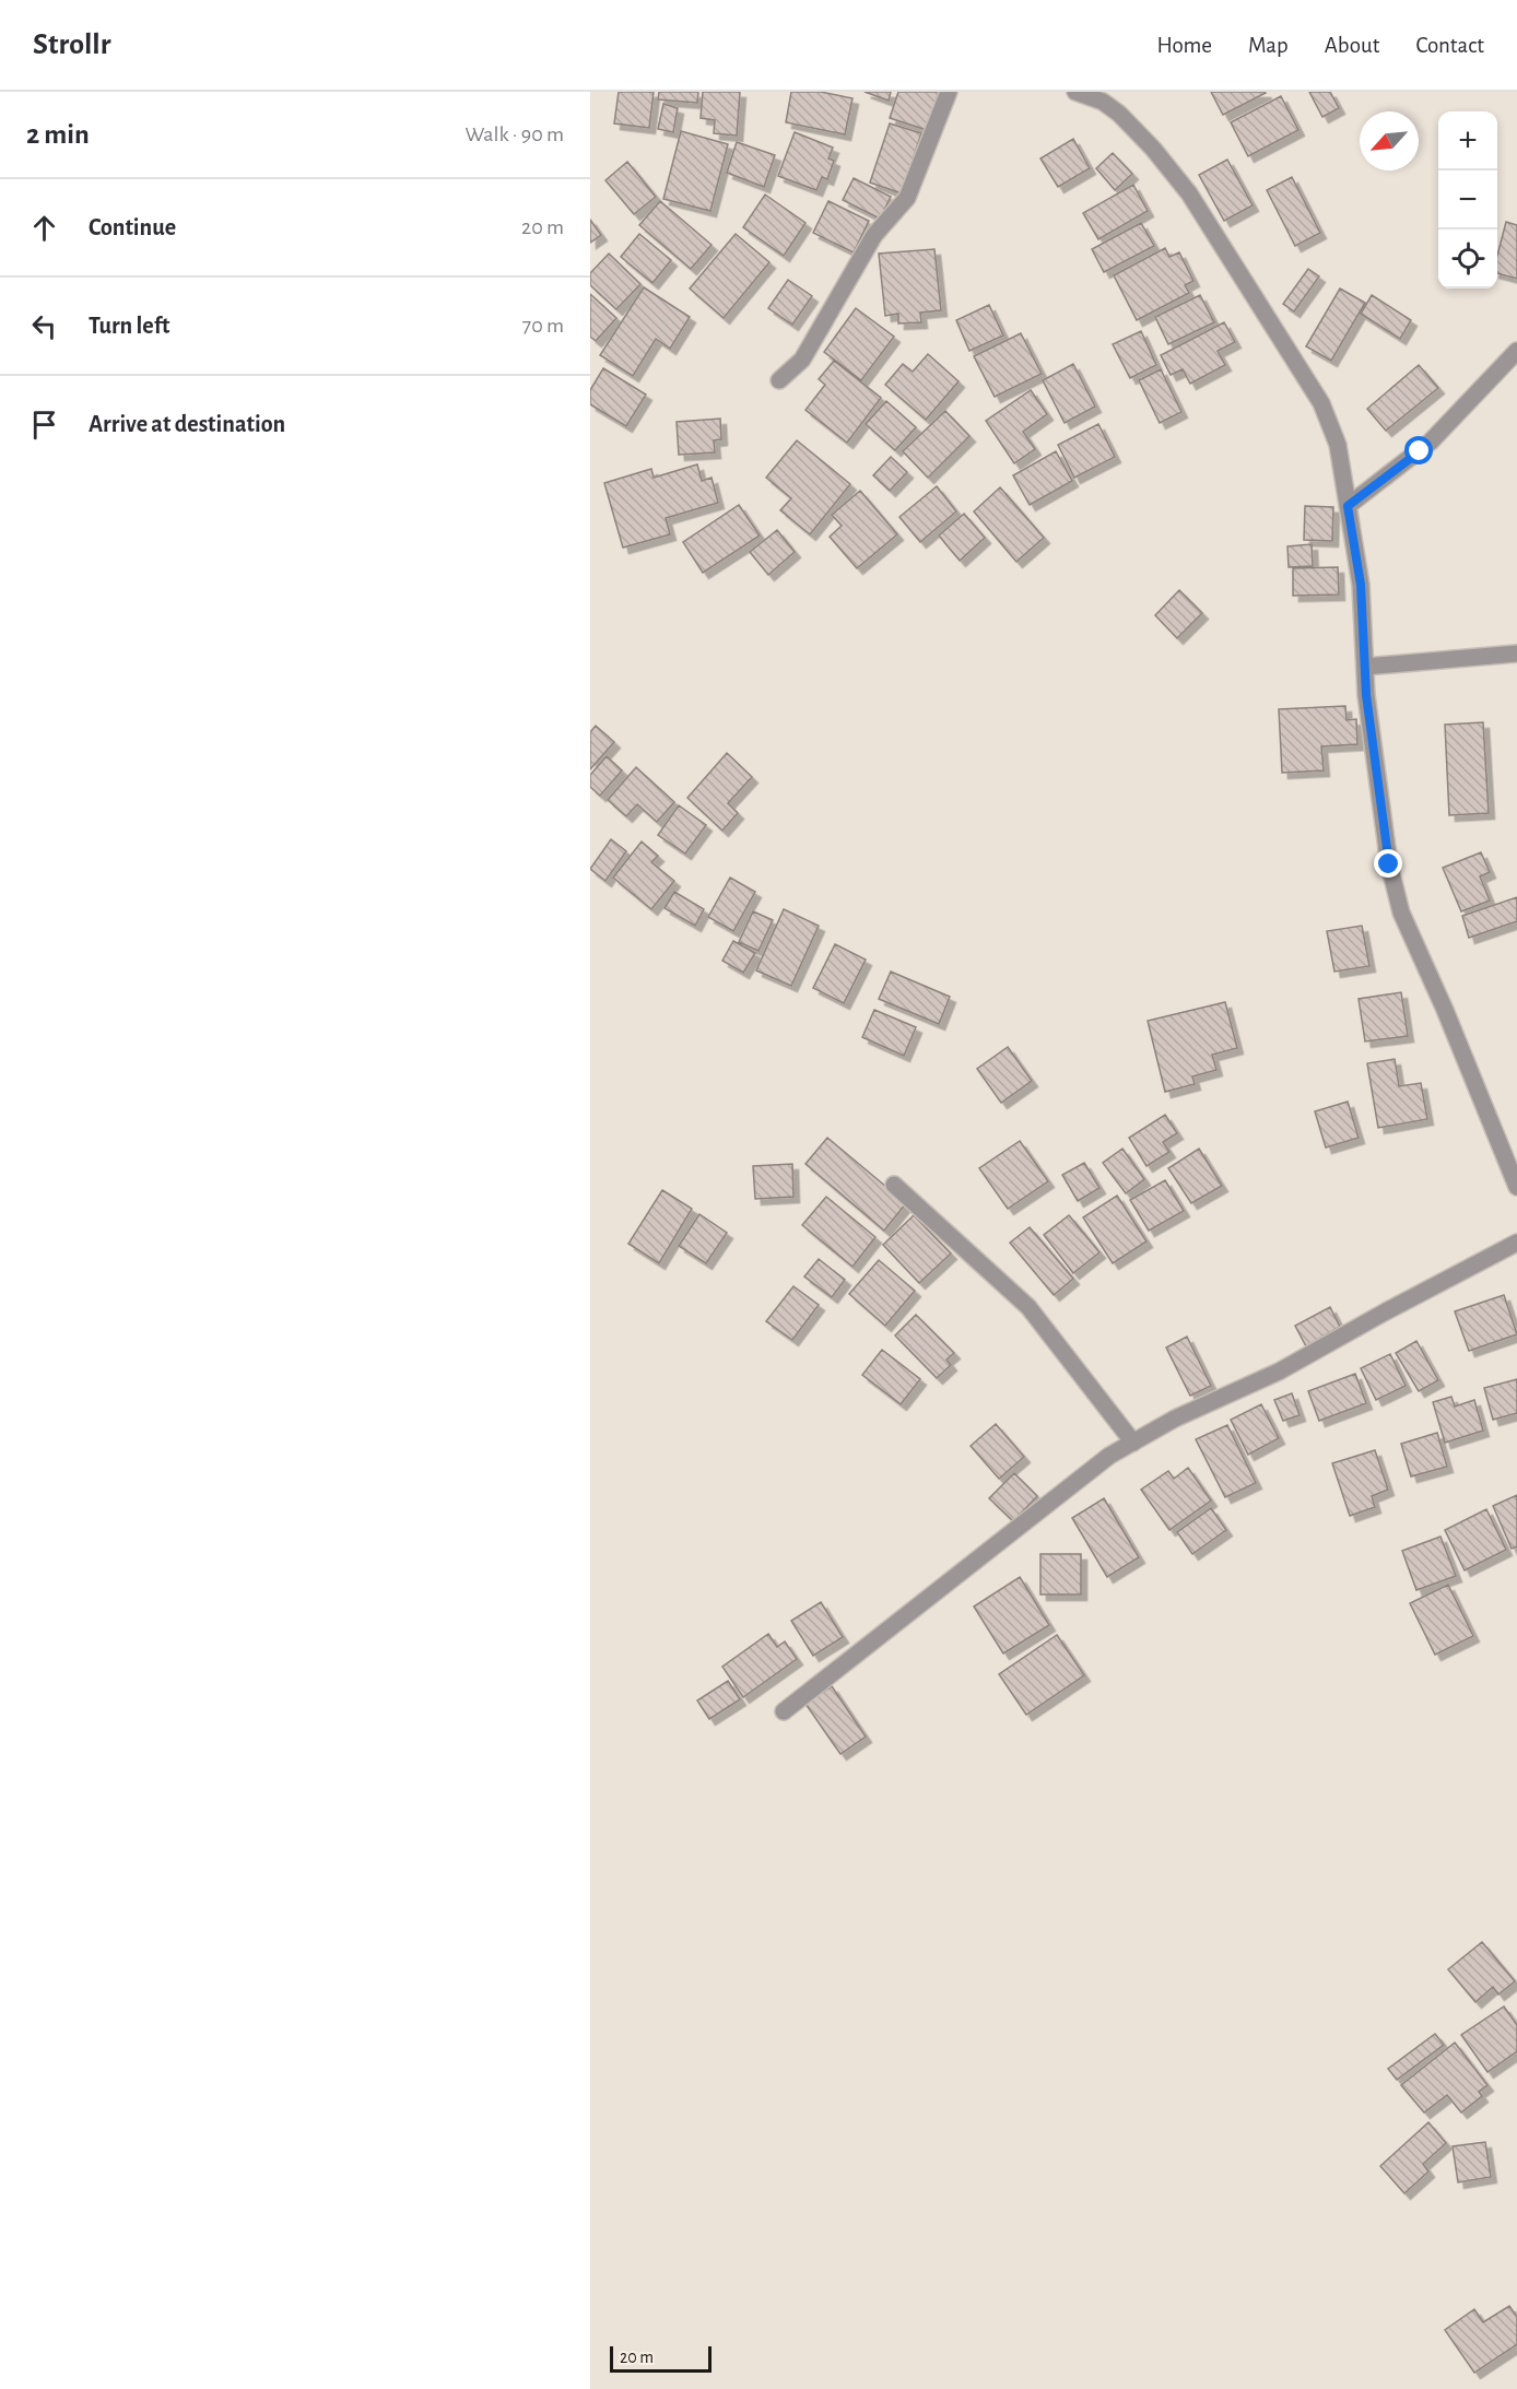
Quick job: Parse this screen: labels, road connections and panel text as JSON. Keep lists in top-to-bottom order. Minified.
{"scale_bar":"20 m","north":"bottom left","page":{"header":"Strollr","nav":["Home","Map","About","Contact"],"heading":["2 min","Walk · 90 m"],"map_buttons":["+","−"],"list":[["Continue","20 m"],["Turn left","70 m"],"Arrive at destination"],"scale":"20 m"}}
